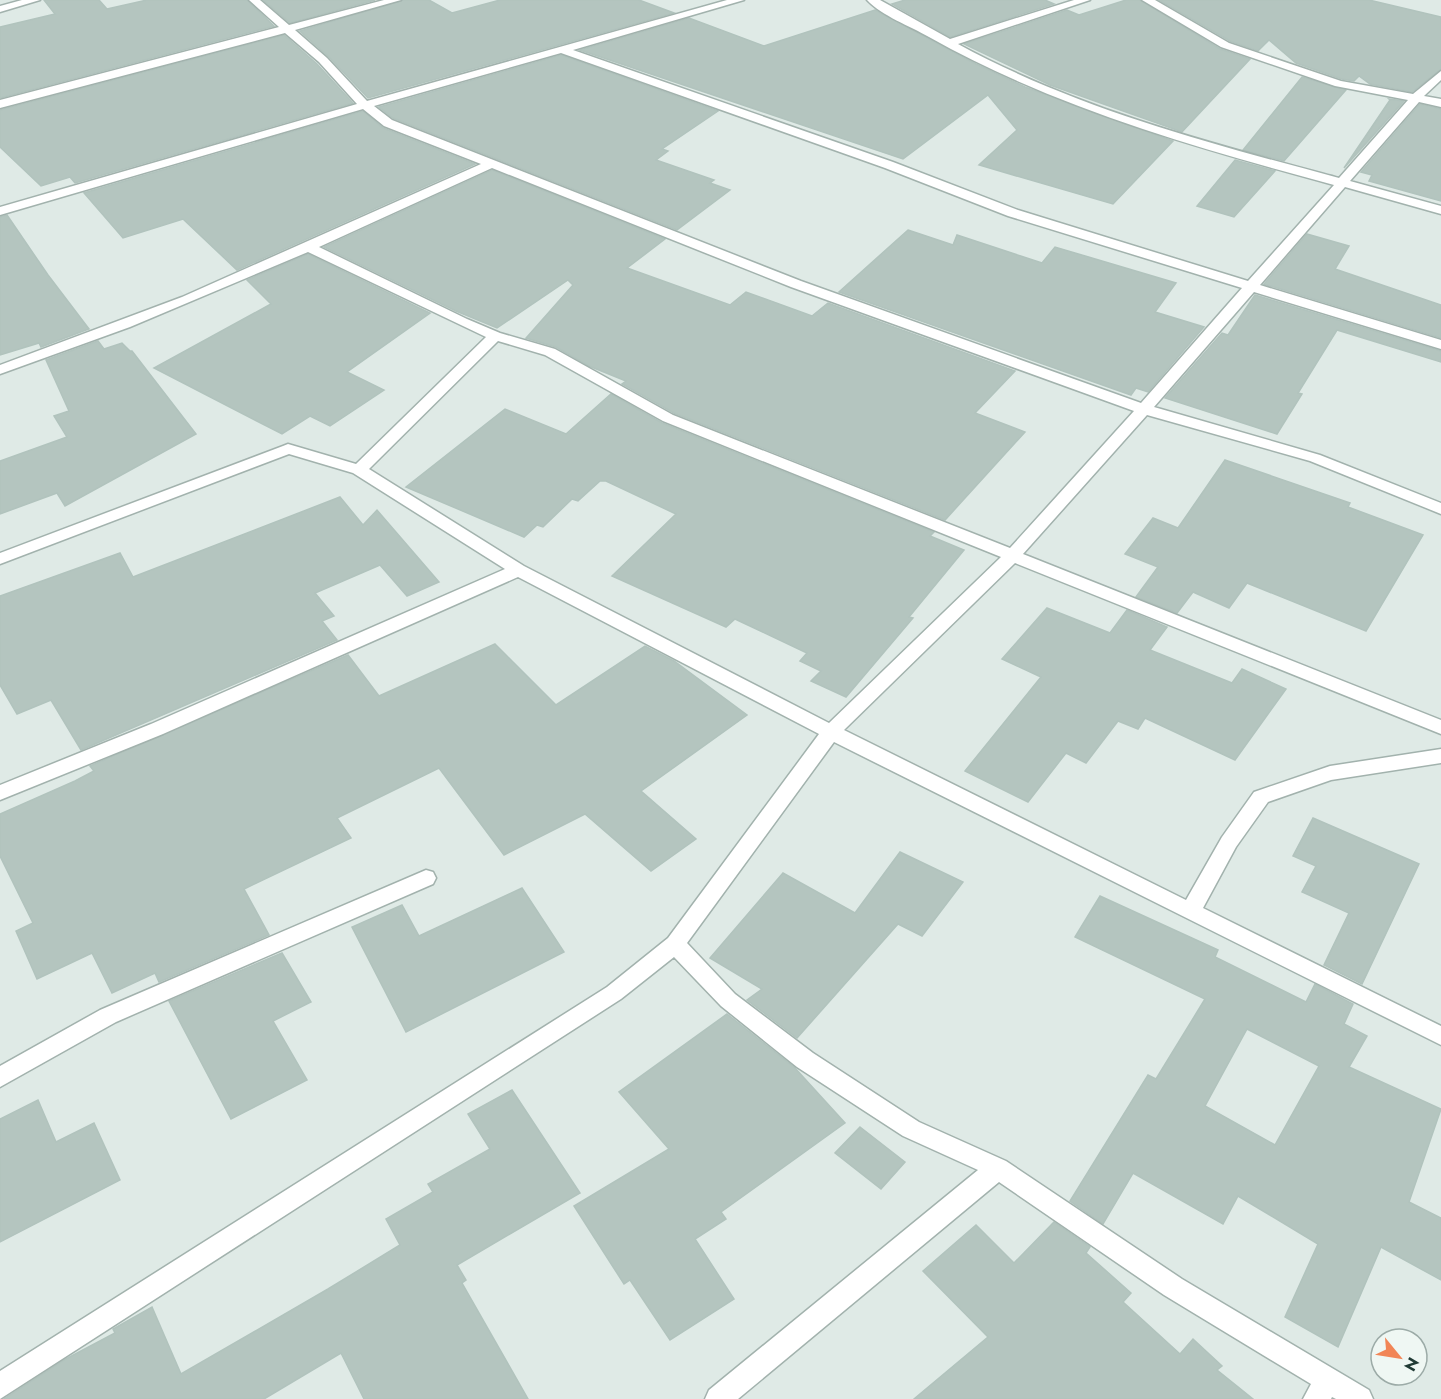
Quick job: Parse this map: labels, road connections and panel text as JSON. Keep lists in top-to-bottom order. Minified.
{"north":"bottom right"}
